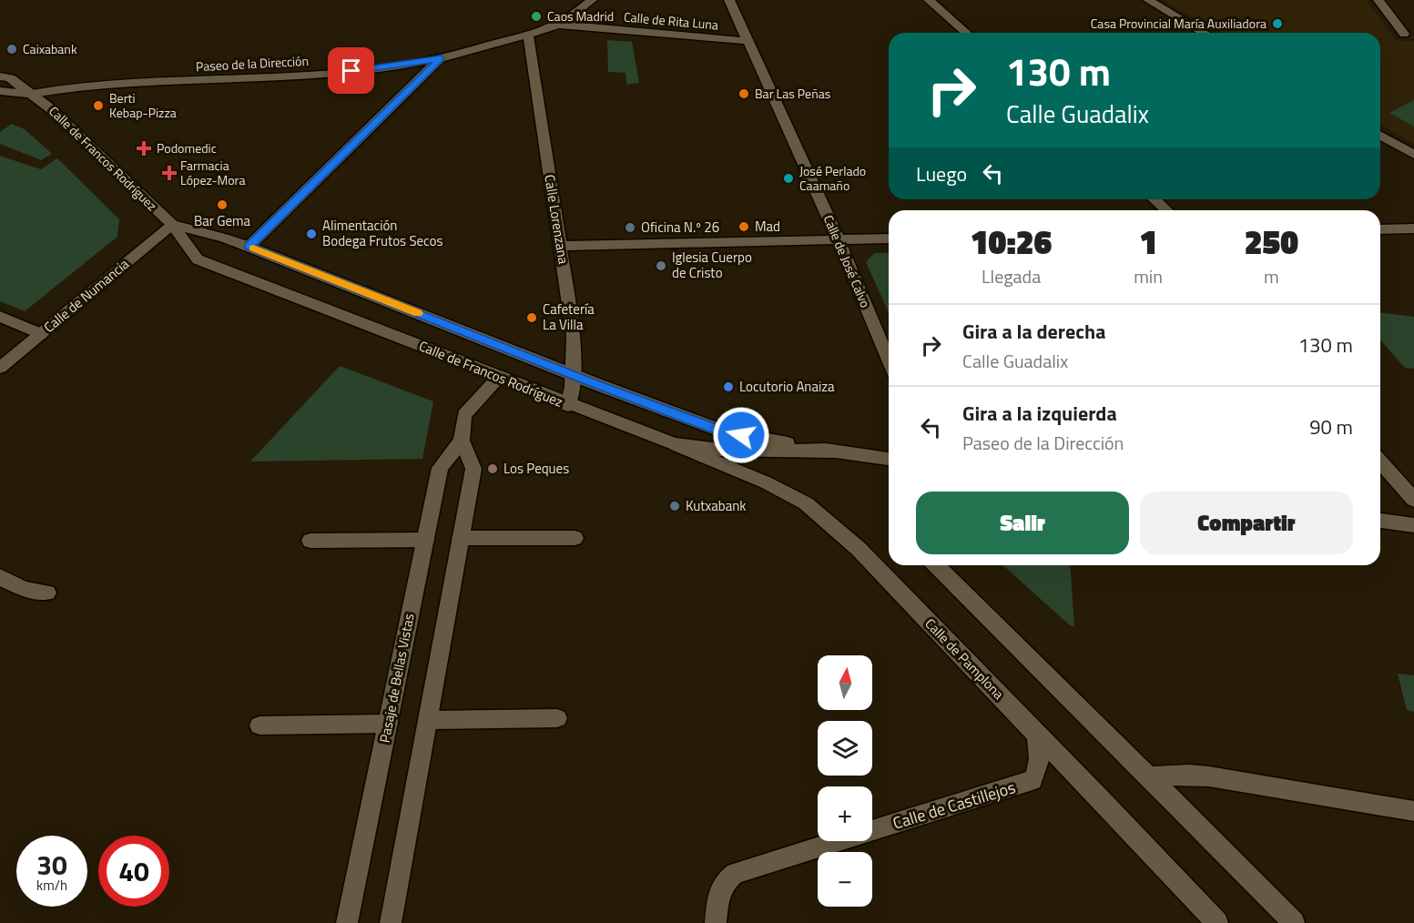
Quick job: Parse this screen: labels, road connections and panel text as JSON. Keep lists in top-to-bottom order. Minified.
{"streets":{"street":["Calle de Rita Luna","Paseo de la Dirección","Calle de Francos Rodríguez","Calle Lorenzana","Calle de José Calvo","Calle de Numancia","Calle de Pamplona","Pasaje de Bellas Vistas","Calle de Castillejos"]},"crossings":[["Calle de Rita Luna","Paseo de la Dirección"],["Calle de Rita Luna","Calle de José Calvo"],["Paseo de la Dirección","Calle de Francos Rodríguez"],["Paseo de la Dirección","Calle Lorenzana"],["Calle de Francos Rodríguez","Calle Lorenzana"],["Calle de Francos Rodríguez","Calle de Numancia"],["Calle de Francos Rodríguez","Calle de Pamplona"],["Calle de Pamplona","Calle de Castillejos"]],"places":{"other":["Caos Madrid","Casa Provincial María Auxiliadora","Caixabank","Bar Las Peñas","Berti Kebap-Pizza","José Perlado Caamaño","Bar Gema","Mad","Oficina N.º 26","Alimentación Bodega Frutos Secos","Iglesia Cuerpo de Cristo","Cafetería La Villa","Locutorio Anaiza","Los Peques","Kutxabank"],"health":["Podomedic","Farmacia López-Mora"]},"north":"top","page":{"turn":["130 m","Calle Guadalix"],"then":"Luego","eta":["10:26","Llegada","1","min","250","m"],"list":[{"name":"Gira a la derecha","note":"Calle Guadalix","value":"130 m"},{"name":"Gira a la izquierda","note":"Paseo de la Dirección","value":"90 m"}],"buttons":["Salir","Compartir"],"map_buttons":["+","−"],"speed":"30 km/h","limit":"40"}}
